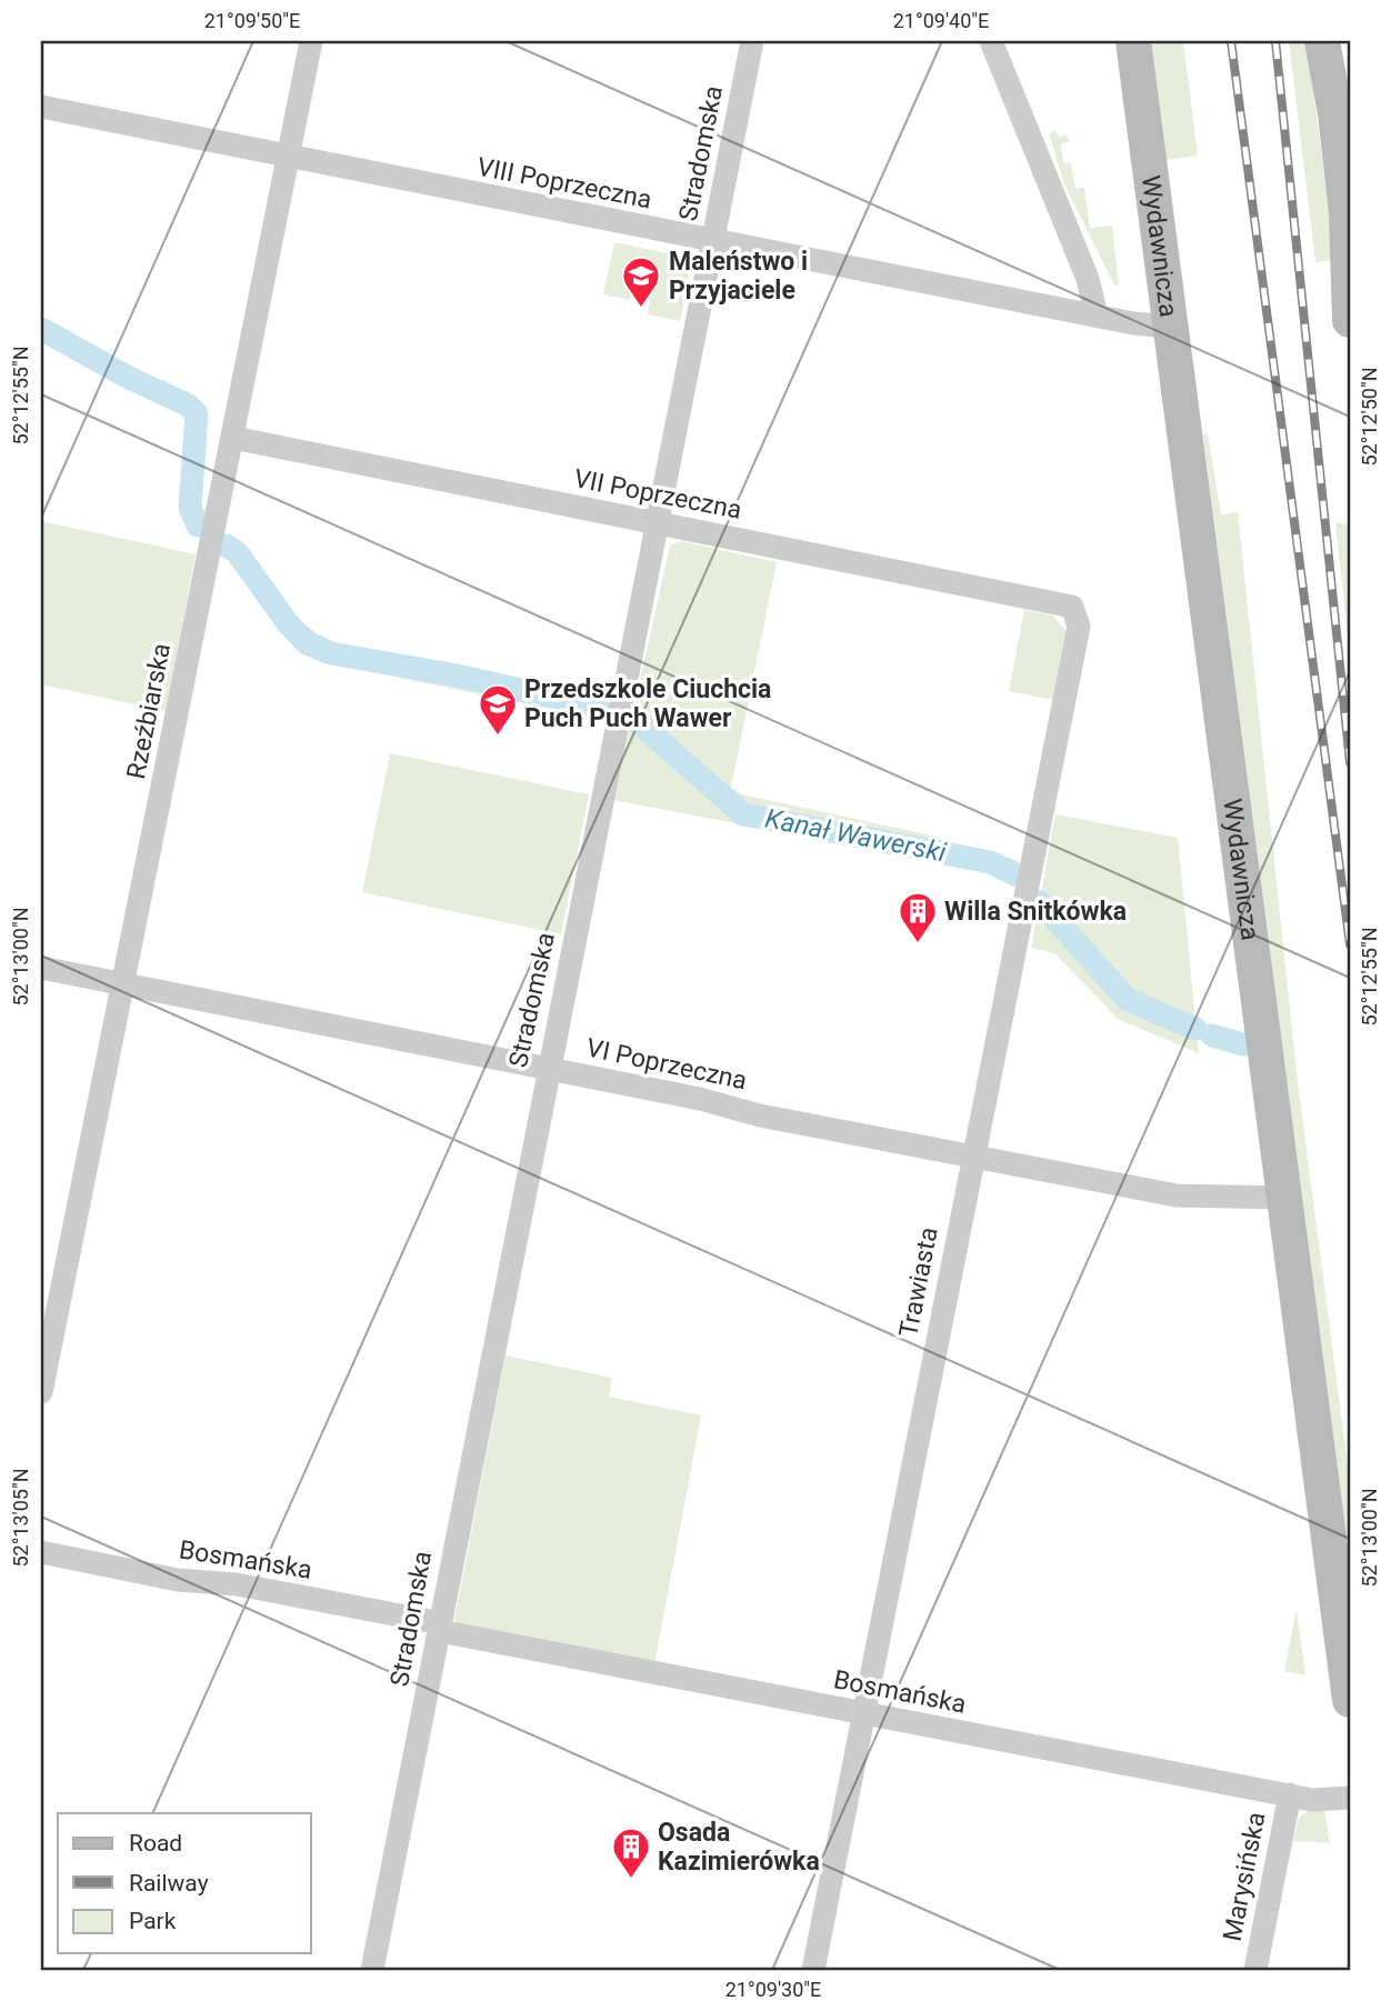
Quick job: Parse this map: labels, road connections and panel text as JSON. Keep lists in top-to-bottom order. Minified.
{"streets":{"main road":["Wydawnicza"],"street":["Stradomska","VIII Poprzeczna","VII Poprzeczna","Rzeźbiarska","VI Poprzeczna","Trawiasta","Bosmańska","Marysińska"]},"crossings":[["Stradomska","VIII Poprzeczna"],["Stradomska","VII Poprzeczna"],["Stradomska","VI Poprzeczna"],["Stradomska","Bosmańska"],["VIII Poprzeczna","Wydawnicza"],["VIII Poprzeczna","Rzeźbiarska"],["Wydawnicza","VI Poprzeczna"],["VII Poprzeczna","Rzeźbiarska"],["VII Poprzeczna","Trawiasta"],["Rzeźbiarska","VI Poprzeczna"],["VI Poprzeczna","Trawiasta"],["Trawiasta","Bosmańska"],["Bosmańska","Marysińska"]],"water":["Kanał Wawerski"],"places":{"school or university":["Maleństwo i Przyjaciele","Przedszkole Ciuchcia Puch Puch Wawer"],"building":["Willa Snitkówka","Osada Kazimierówka"]},"legend":["Road","Railway","Park"],"coordinates":["21°09'50\"E","21°09'40\"E","52°12'55\"N","52°12'50\"N","52°13'00\"N","52°13'05\"N","21°09'30\"E"]}
